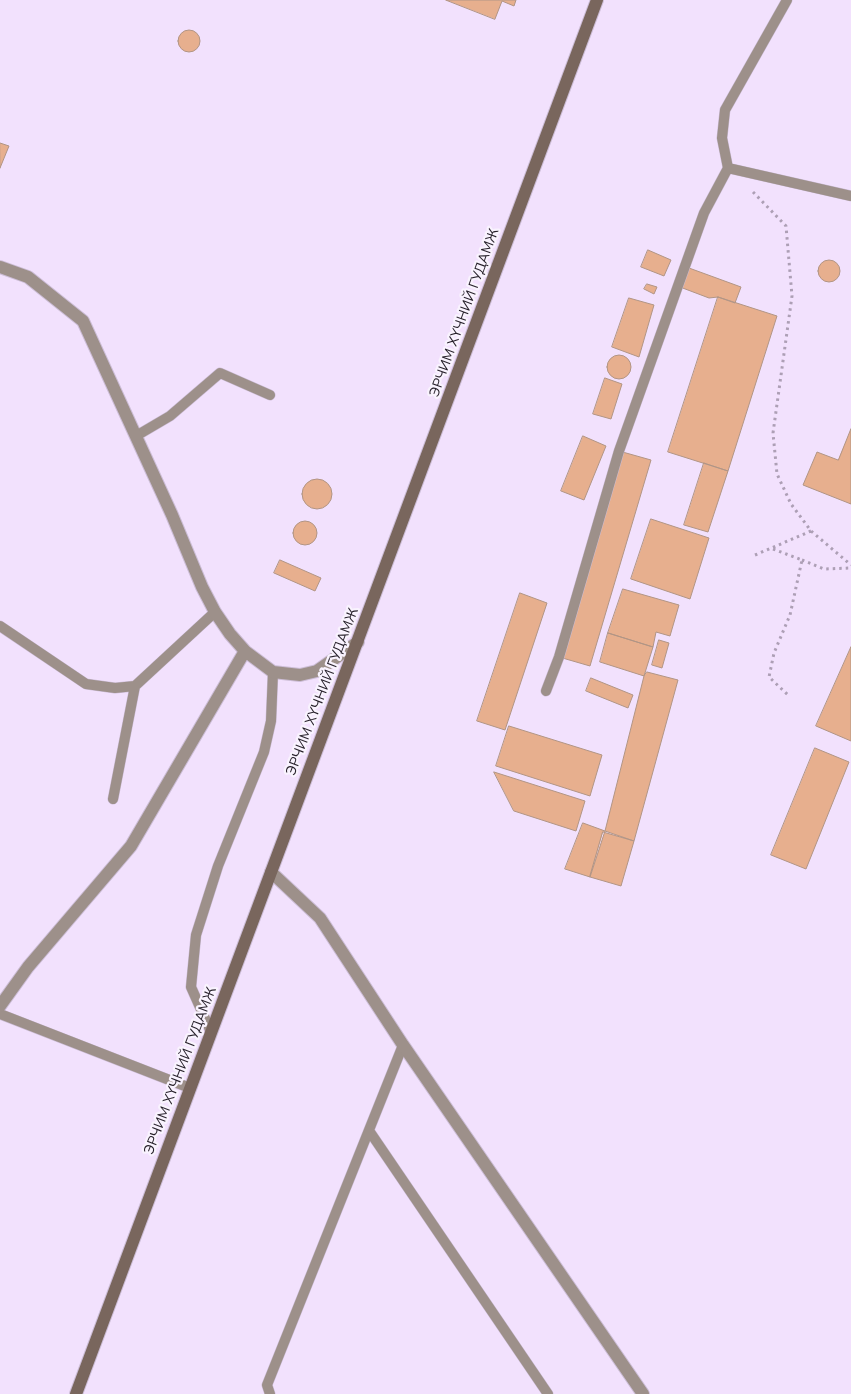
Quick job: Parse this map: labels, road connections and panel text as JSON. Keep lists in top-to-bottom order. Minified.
{"streets":{"main road":["ЭРЧИМ ХҮЧНИЙ ГУДАМЖ"]}}
